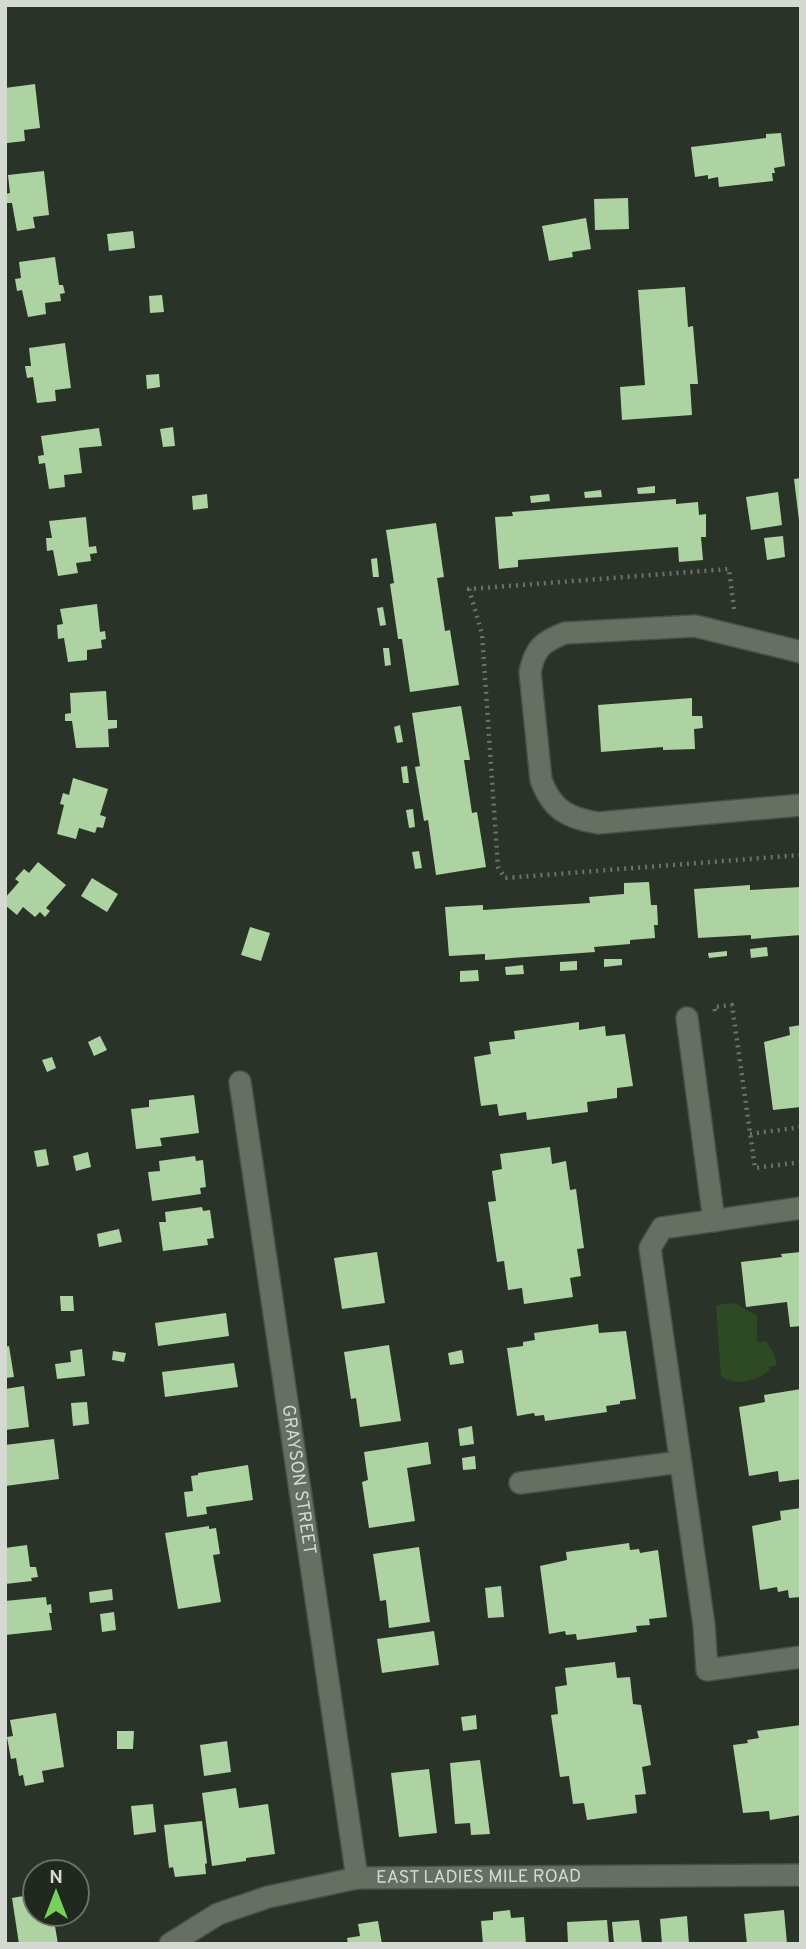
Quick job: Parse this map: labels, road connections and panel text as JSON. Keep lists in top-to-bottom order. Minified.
{"streets":{"street":["GRAYSON STREET","EAST LADIES MILE ROAD"]},"crossings":[["GRAYSON STREET","EAST LADIES MILE ROAD"]],"north":"top"}
